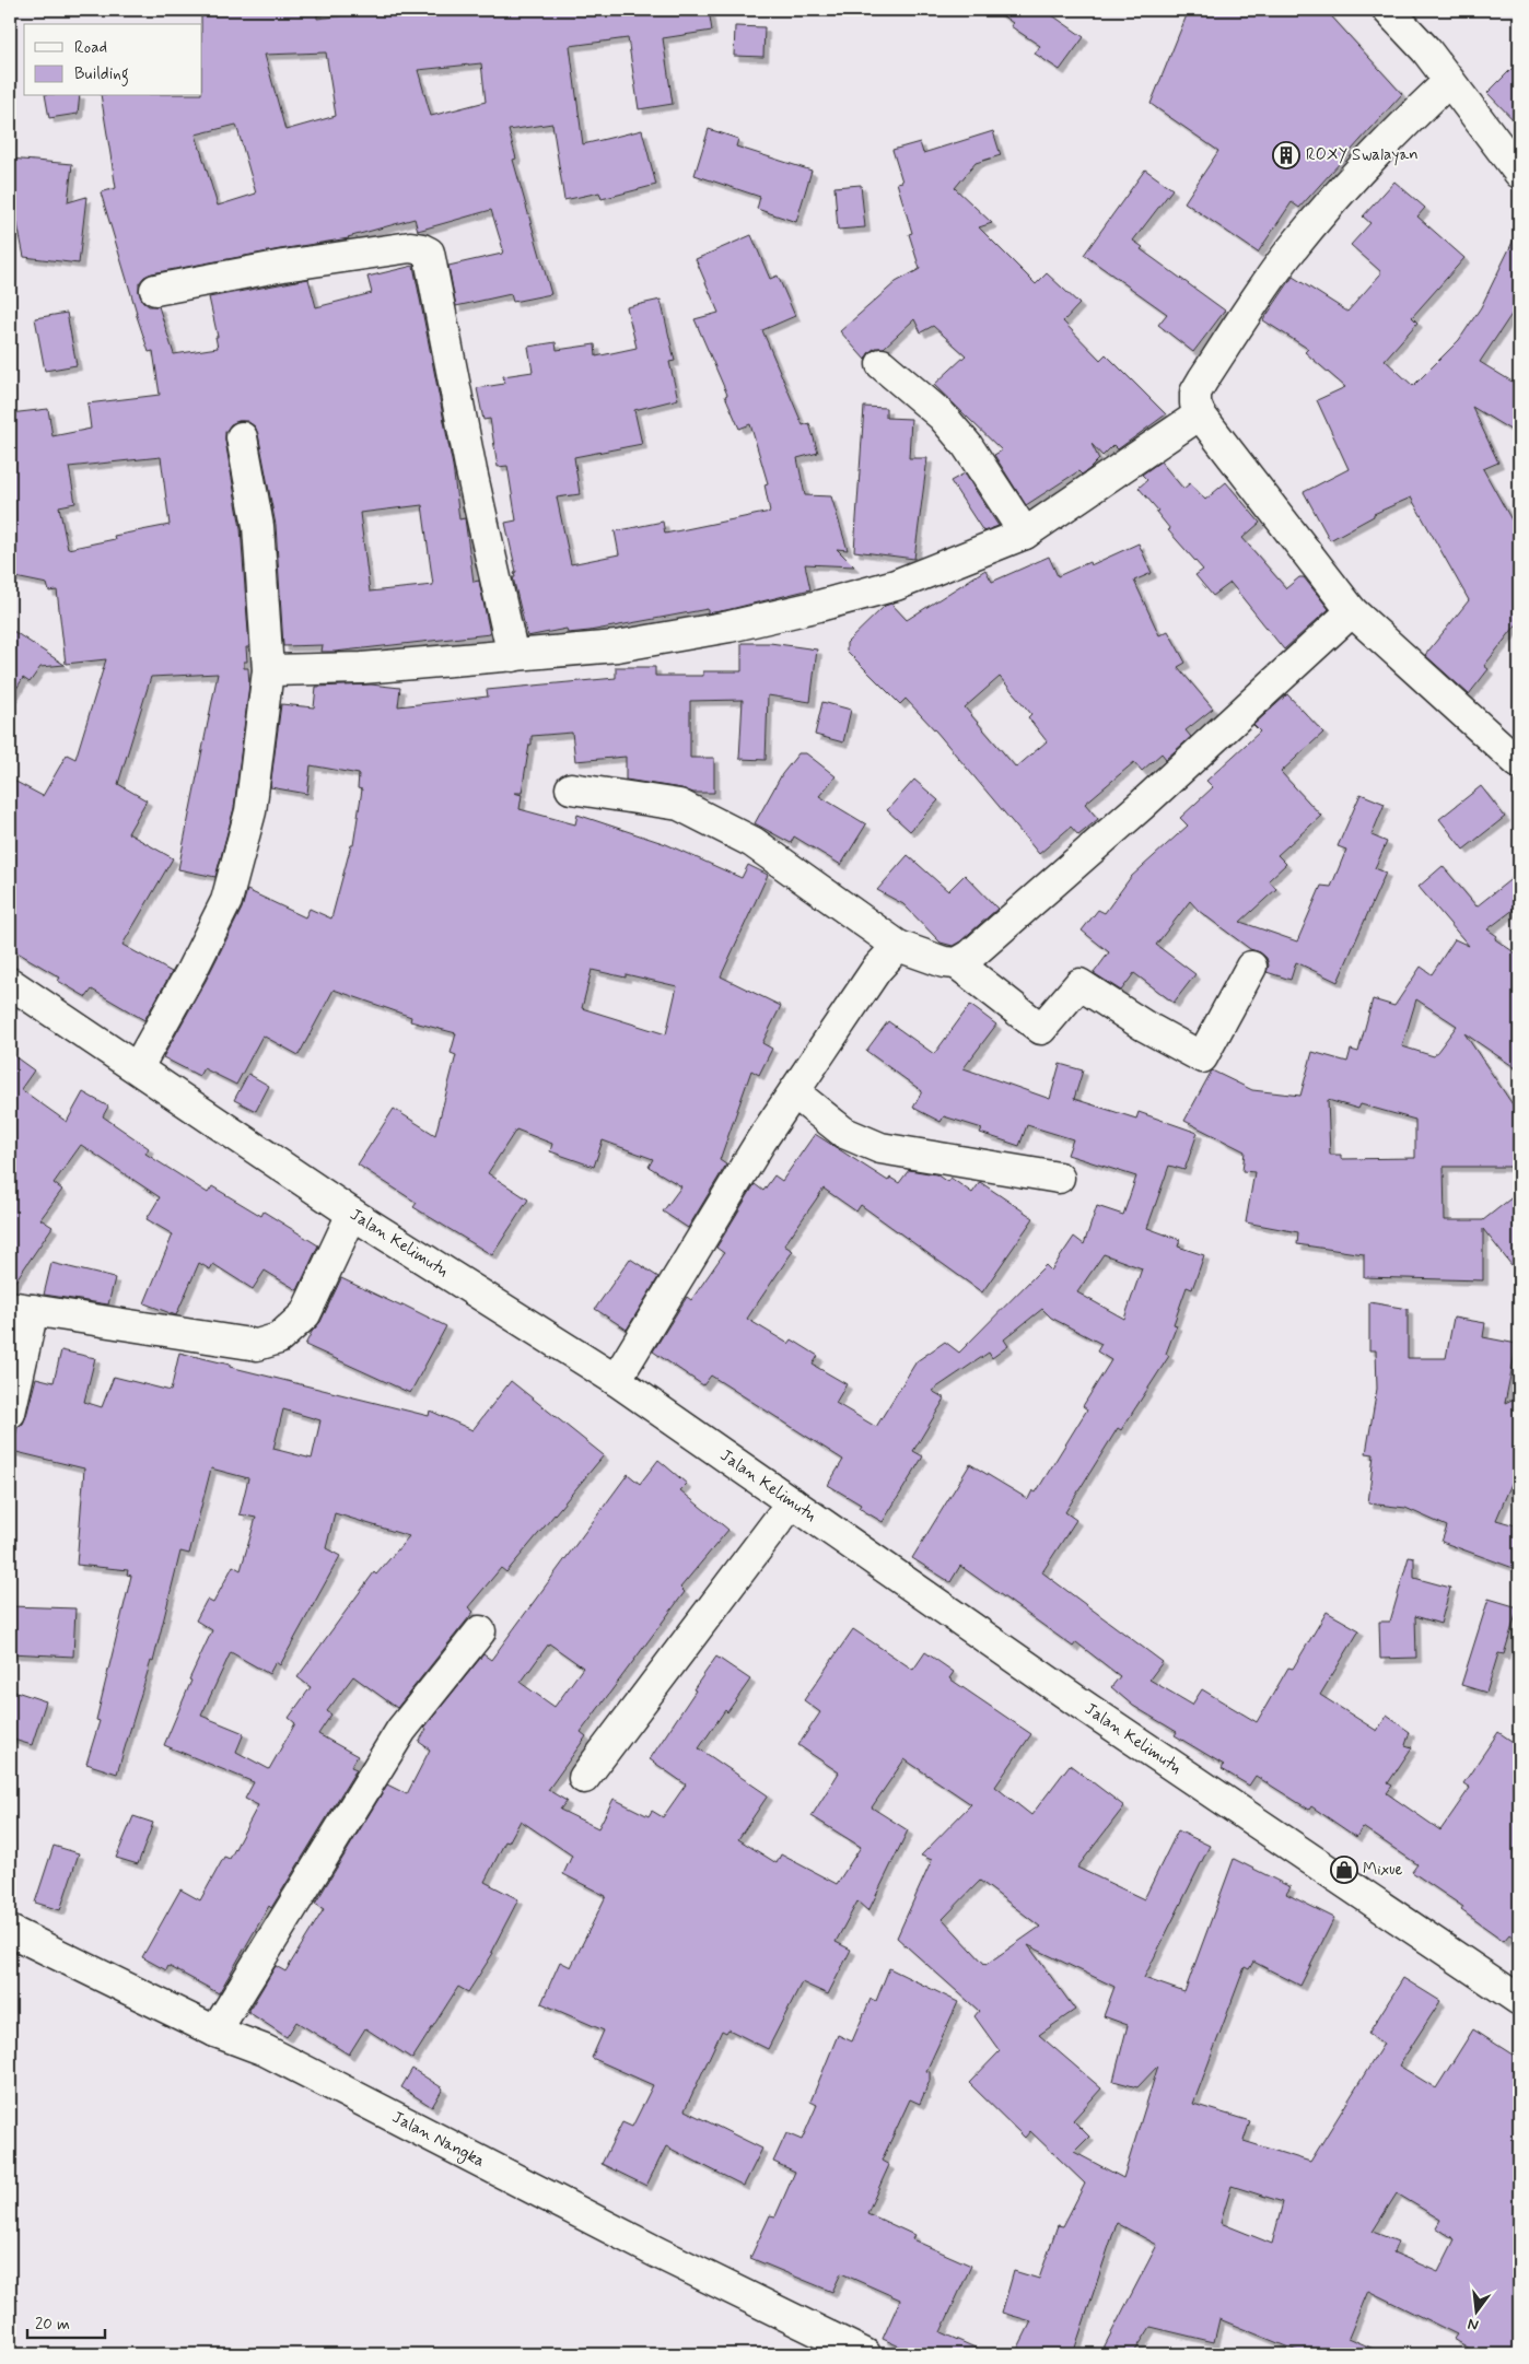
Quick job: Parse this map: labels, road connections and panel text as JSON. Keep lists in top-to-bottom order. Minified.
{"streets":{"main road":["Jalan Kelimutu","Jalan Nangka"]},"places":{"building":["ROXY Swalayan"],"shop":["Mixue"]},"legend":["Road","Building"],"scale_bar":"20 m","north":"bottom"}
